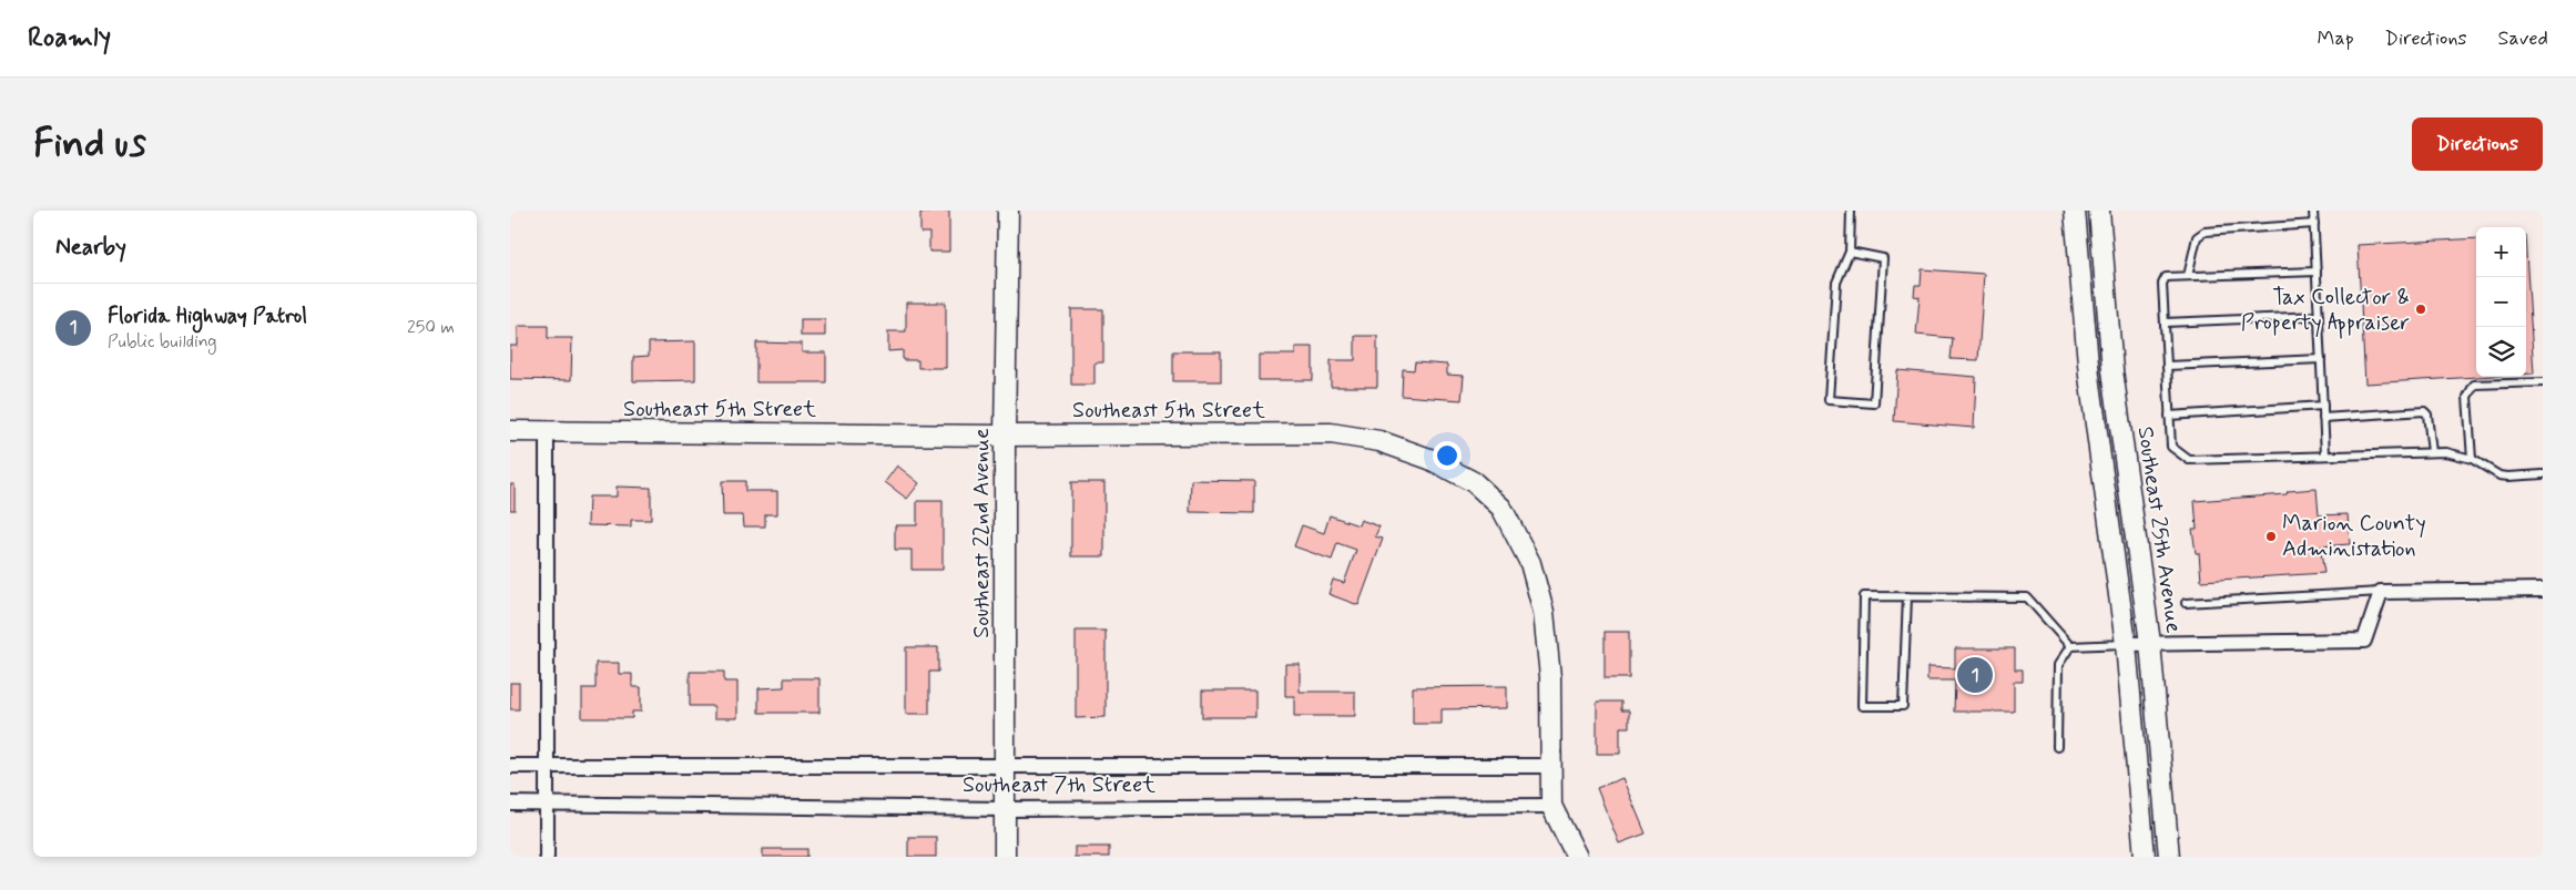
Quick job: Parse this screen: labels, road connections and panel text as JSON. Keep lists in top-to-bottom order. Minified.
{"streets":{"street":["Southeast 5th Street","Southeast 25th Avenue","Southeast 22nd Avenue","Southeast 7th Street"]},"crossings":[["Southeast 5th Street","Southeast 22nd Avenue"],["Southeast 5th Street","Southeast 7th Street"],["Southeast 22nd Avenue","Southeast 7th Street"]],"places":["Tax Collector & Property Appraiser","Marion County Administation"],"page":{"header":"Roamly","nav":["Map","Directions","Saved"],"buttons":"Directions","title":"Find us","heading":"Nearby","map_buttons":["+","−"],"list":[{"mark":"1","name":"Florida Highway Patrol","note":"Public building","value":"250 m"}],"pins":"1"}}
